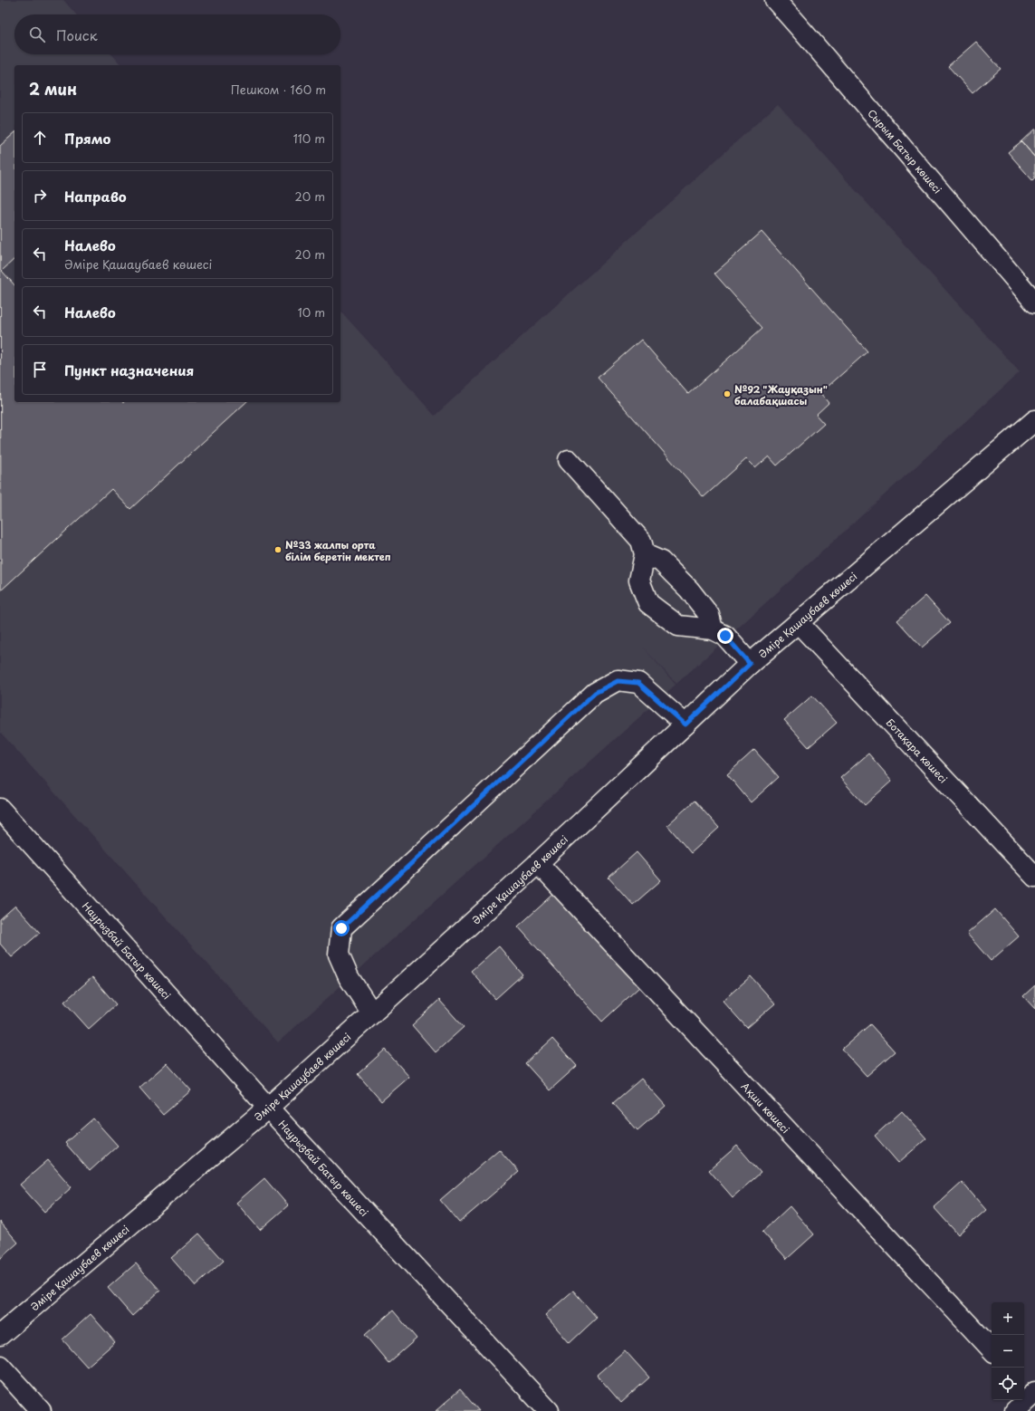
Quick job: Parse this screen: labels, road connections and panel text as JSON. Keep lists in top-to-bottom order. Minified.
{"streets":{"street":["Сырым Батыр көшесі","Әміре Қашаубаев көшесі","Ботақара көшесі","Наурызбай Батыр көшесі","Ақши көшесі"]},"crossings":[["Әміре Қашаубаев көшесі","Ботақара көшесі"],["Әміре Қашаубаев көшесі","Наурызбай Батыр көшесі"],["Әміре Қашаубаев көшесі","Ақши көшесі"]],"places":["№92 \"Жауқазын\" балабақшасы","№33 жалпы орта білім беретін мектеп"],"page":{"search":"Поиск","heading":["2 мин","Пешком · 160 m"],"list":[["Прямо","110 m"],["Направо","20 m"],["Налево","Әміре Қашаубаев көшесі","20 m"],["Налево","10 m"],"Пункт назначения"],"map_buttons":["+","−"]}}
